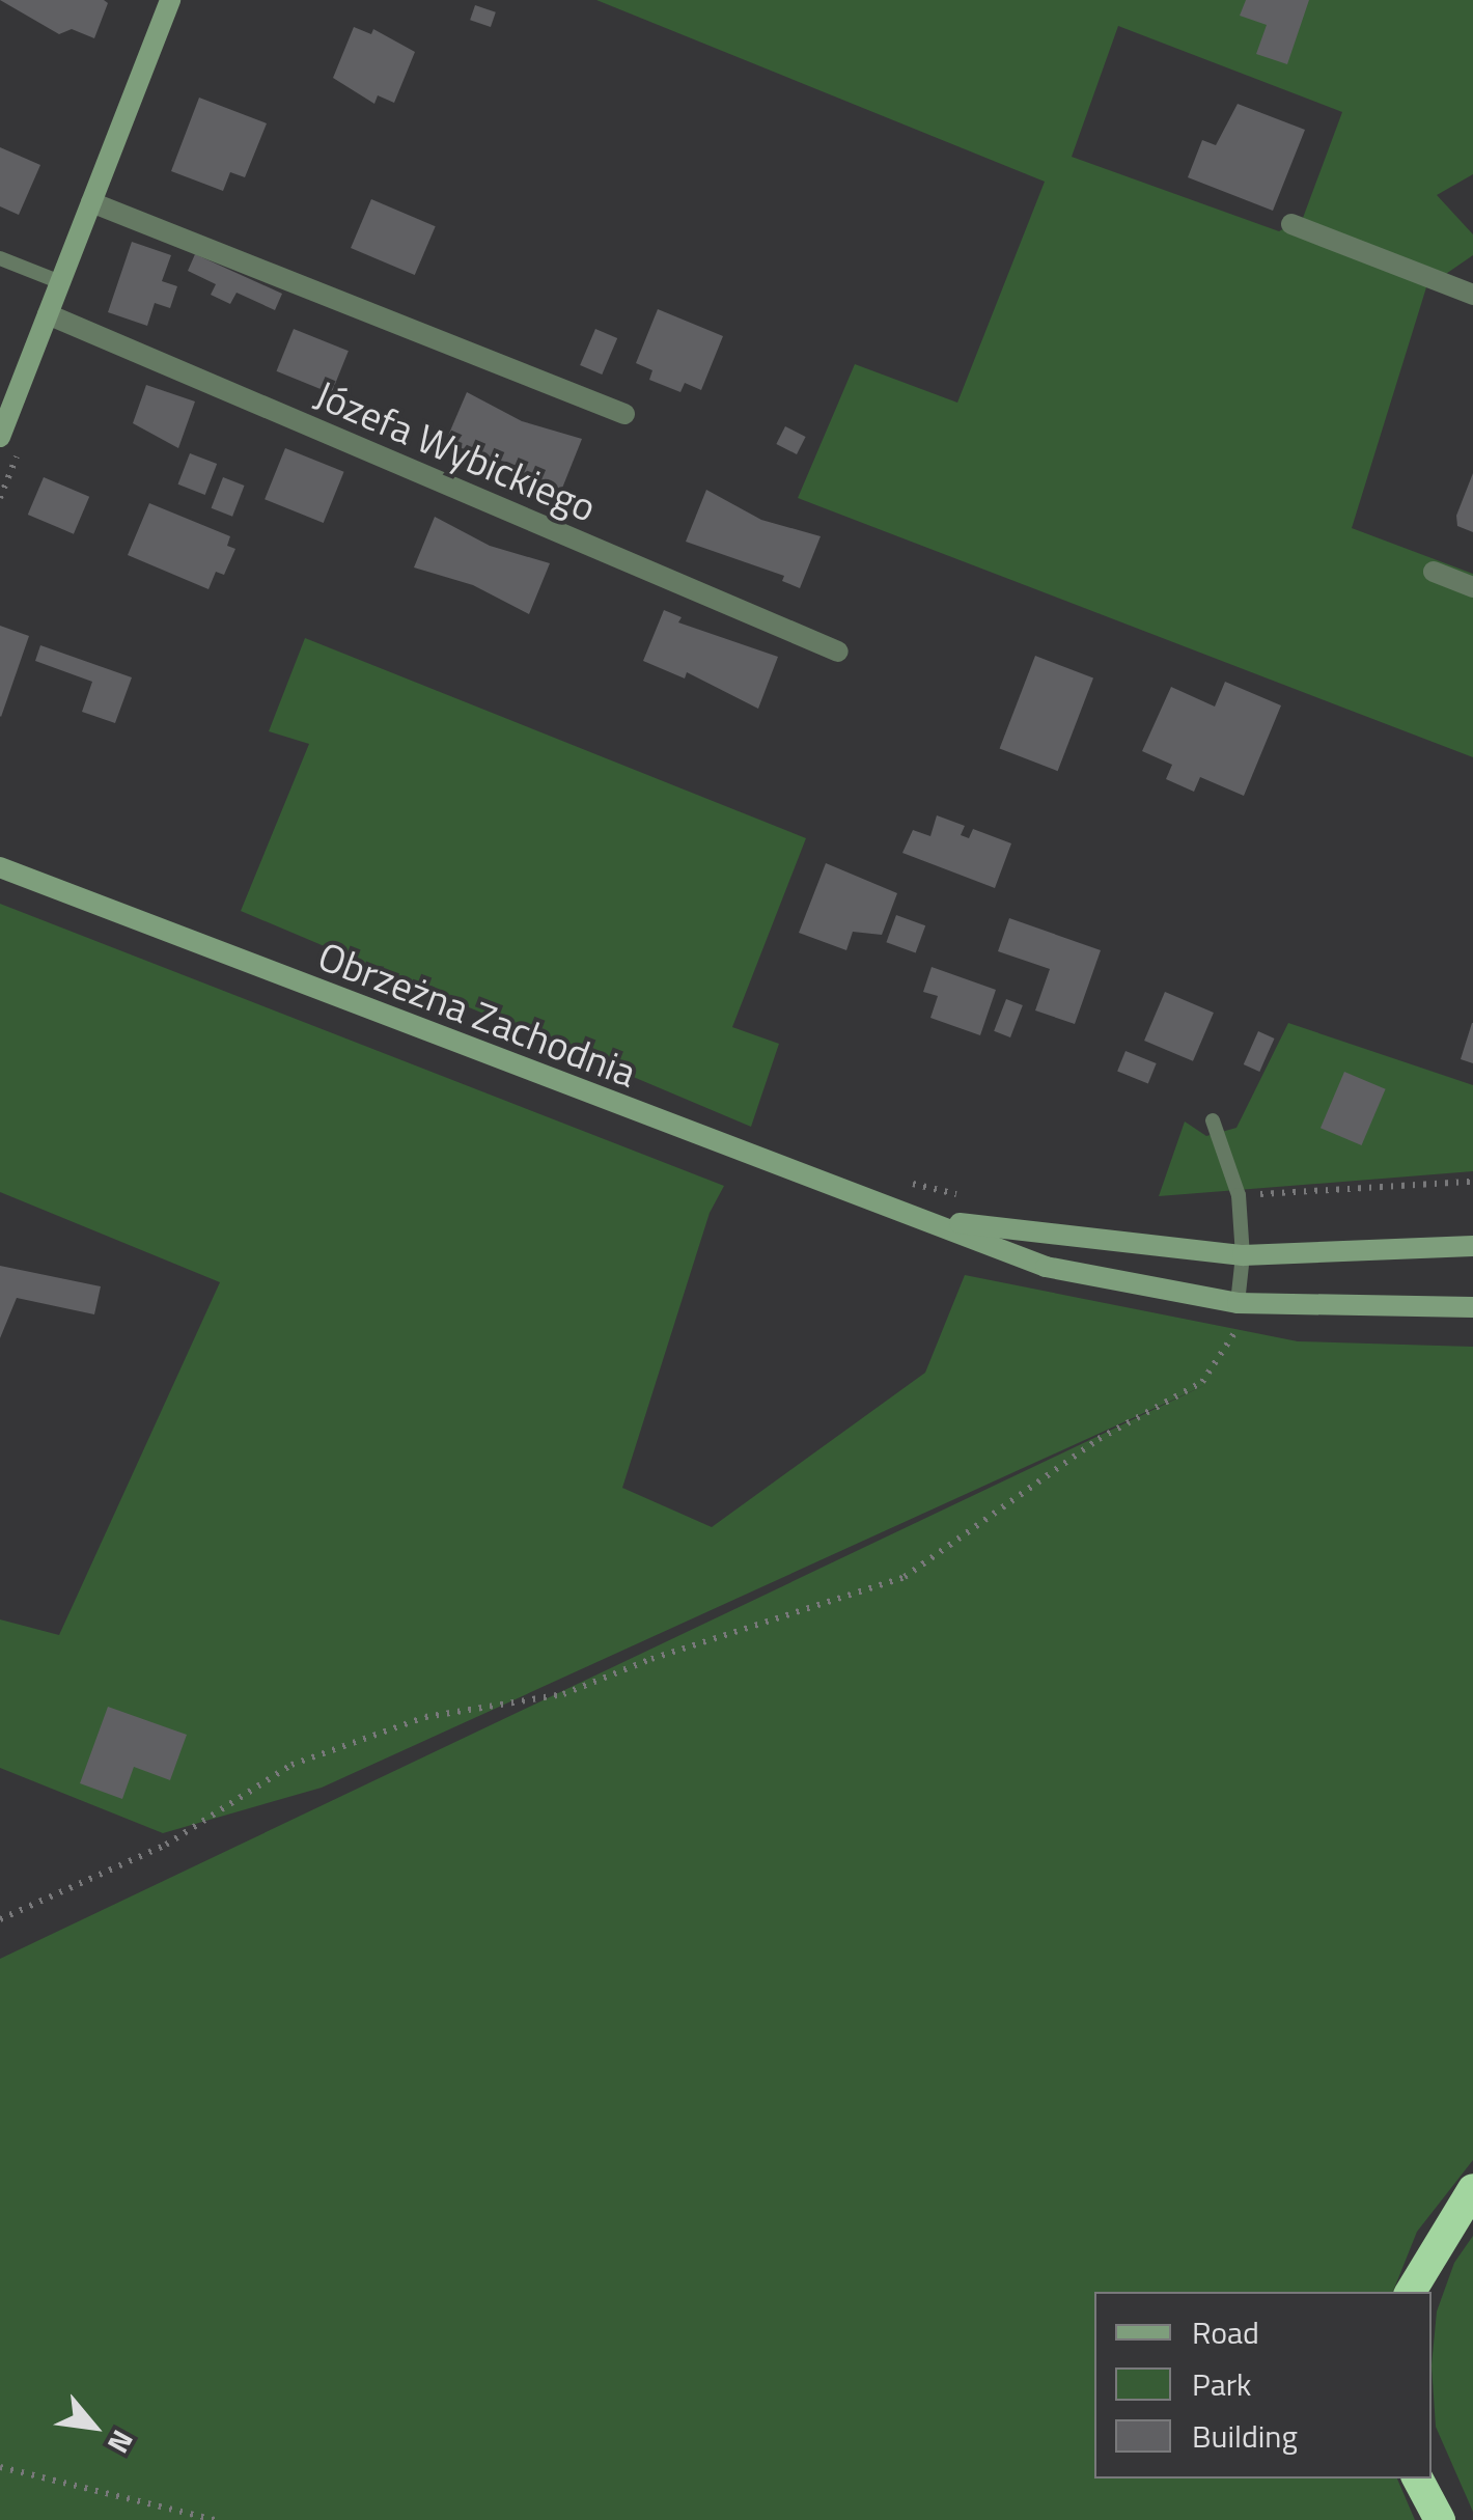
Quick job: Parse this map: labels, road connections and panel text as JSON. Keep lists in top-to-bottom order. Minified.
{"streets":{"street":["Józefa Wybickiego","Obrzeżna Zachodnia"]},"legend":["Road","Park","Building"],"north":"bottom right"}
